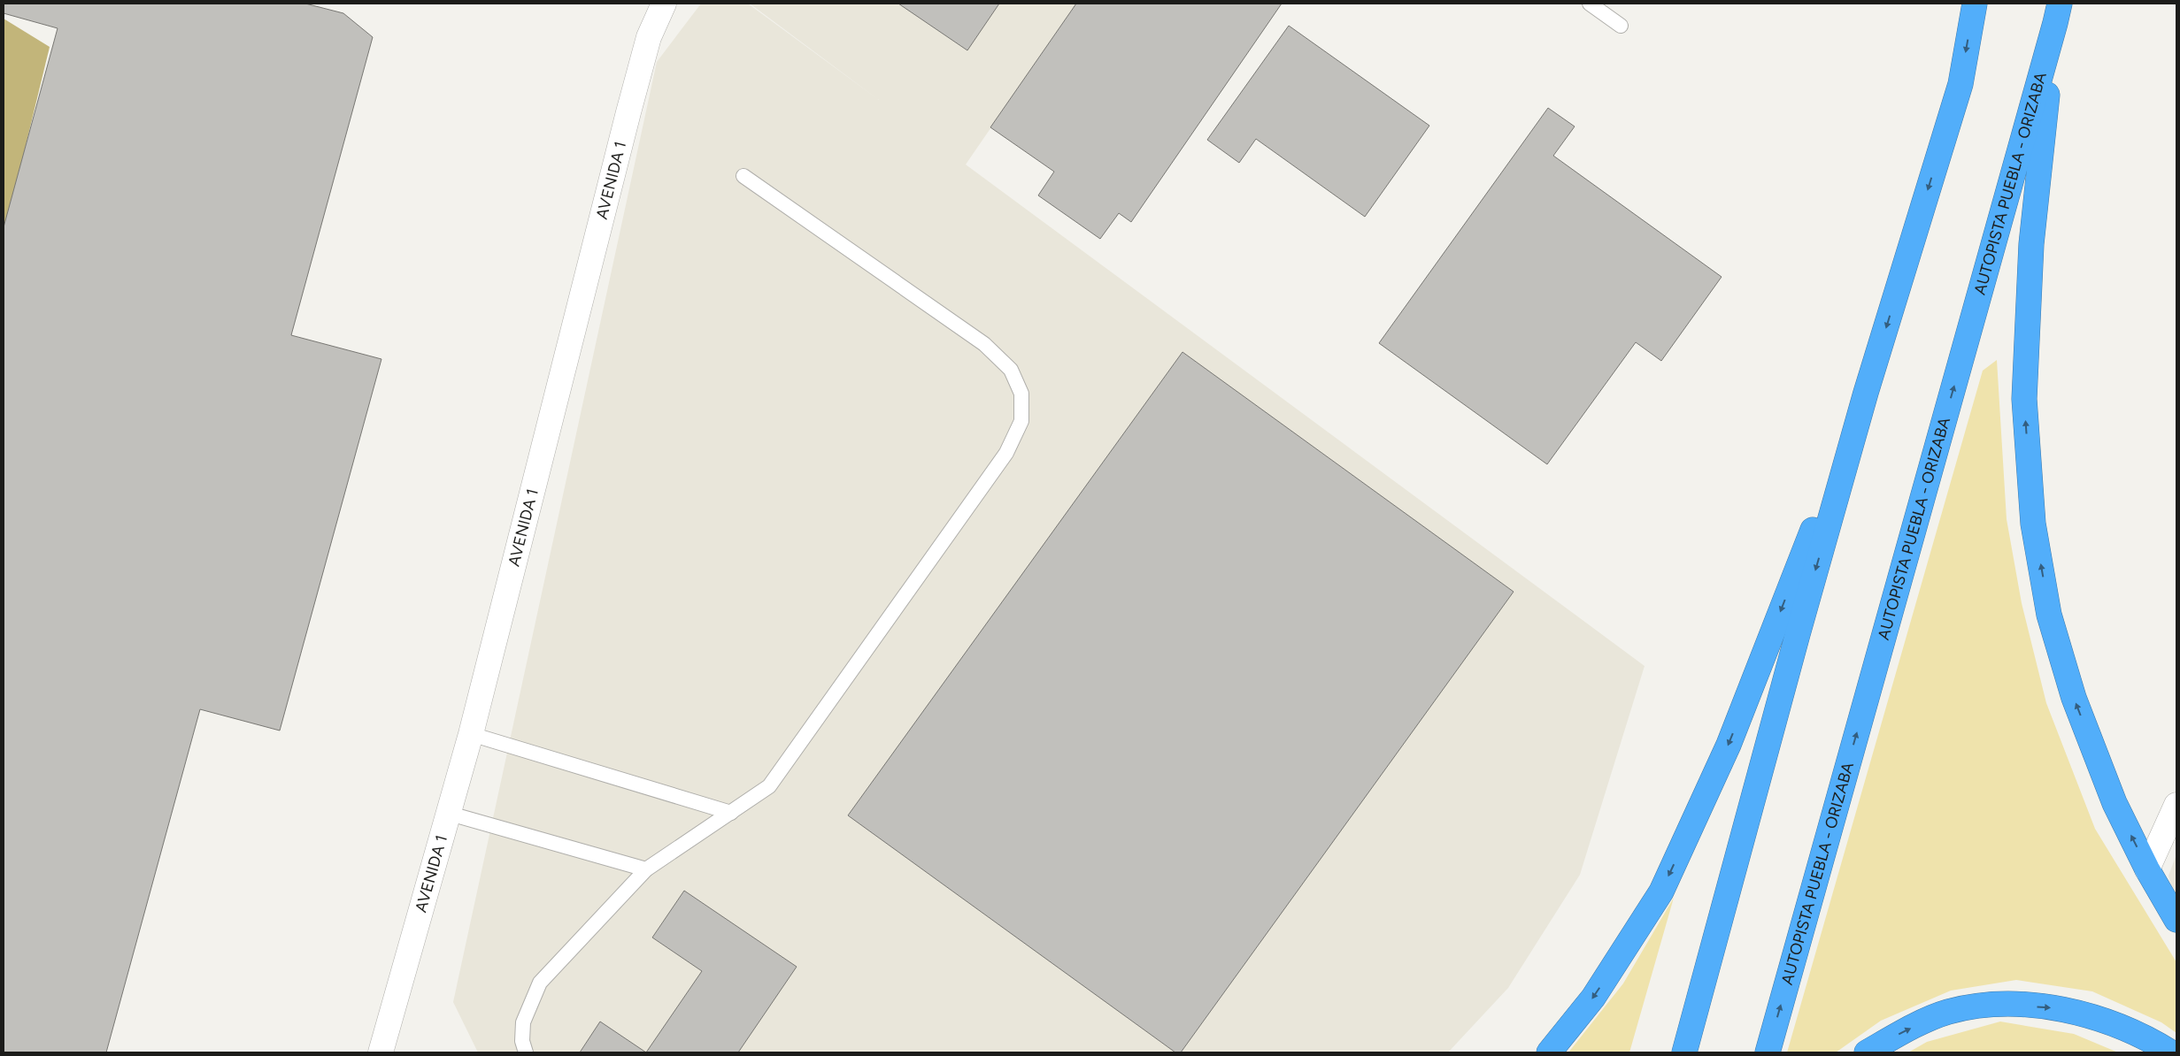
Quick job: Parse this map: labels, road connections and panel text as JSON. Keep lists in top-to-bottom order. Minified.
{"streets":{"highway":["AUTOPISTA PUEBLA - ORIZABA"],"street":["AVENIDA 1"]}}
